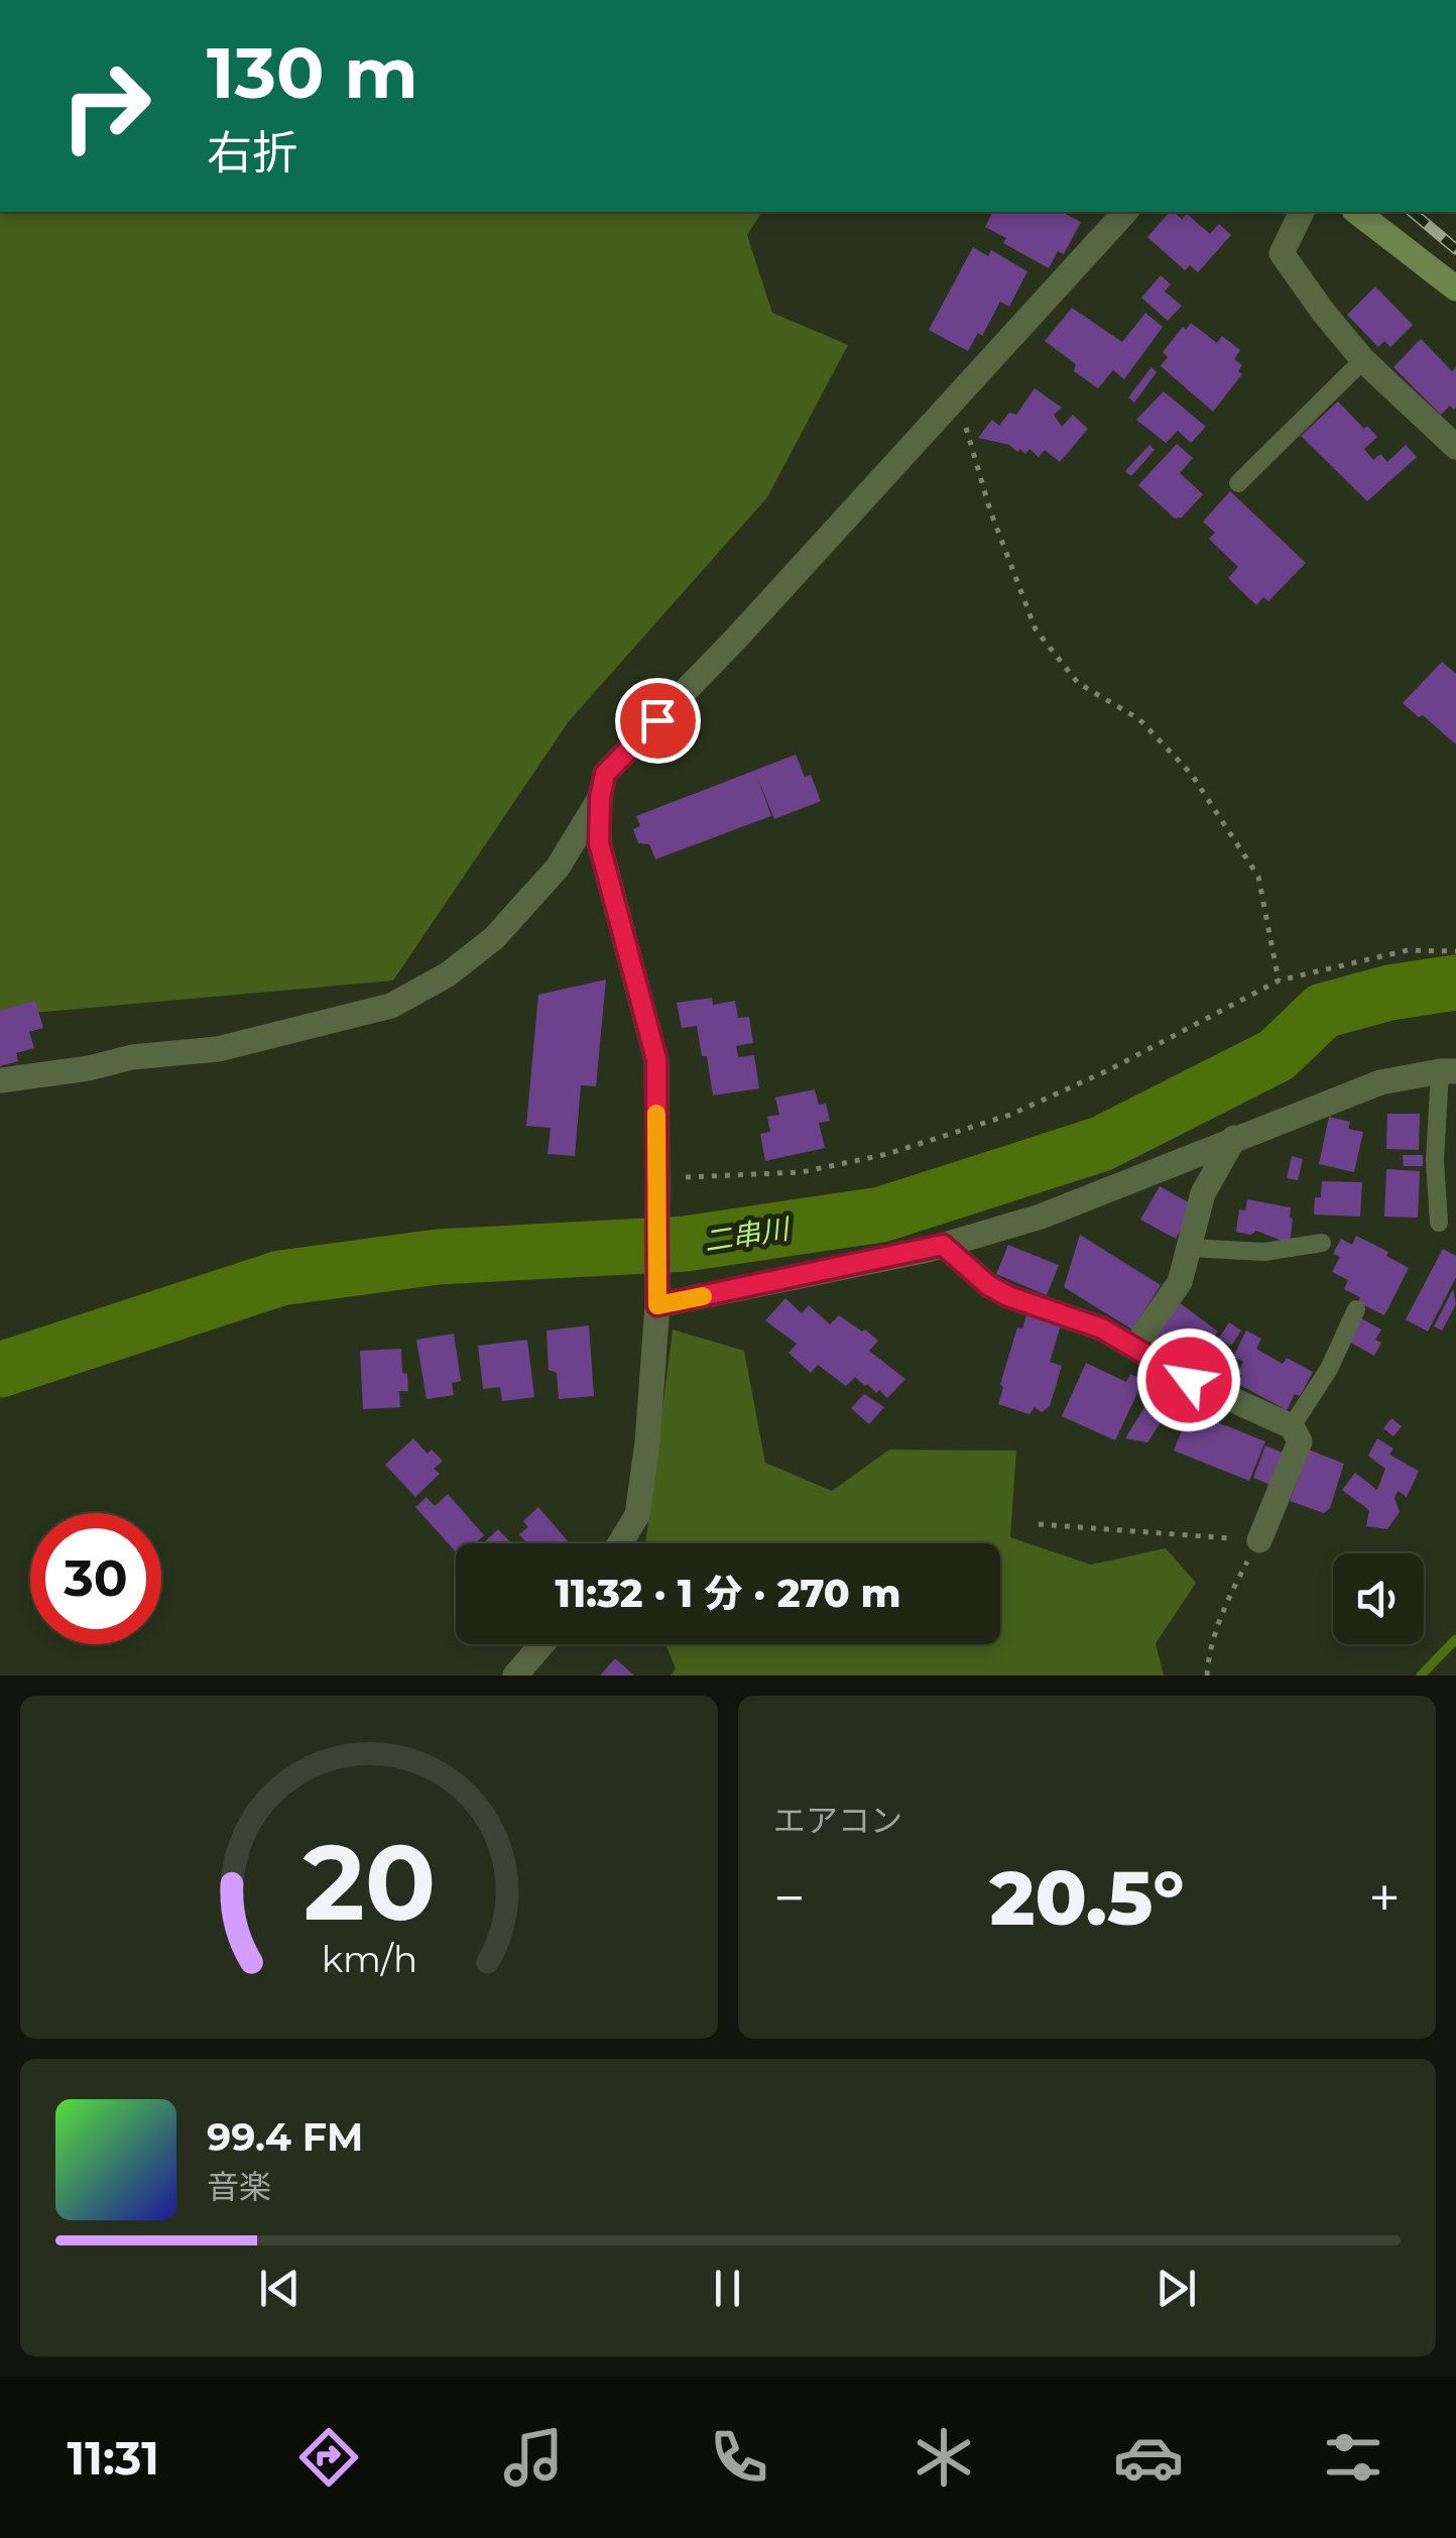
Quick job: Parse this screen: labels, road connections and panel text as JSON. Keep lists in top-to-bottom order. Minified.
{"water":["二串川"],"page":{"turn":["130 m","右折"],"limit":"30","trip":"11:32 · 1 分 · 270 m","tile":"エアコン","heat":["−","20.5°","+"],"song":["99.4 FM","音楽"],"tabs":"11:31","gauge":["20","km/h"]}}
